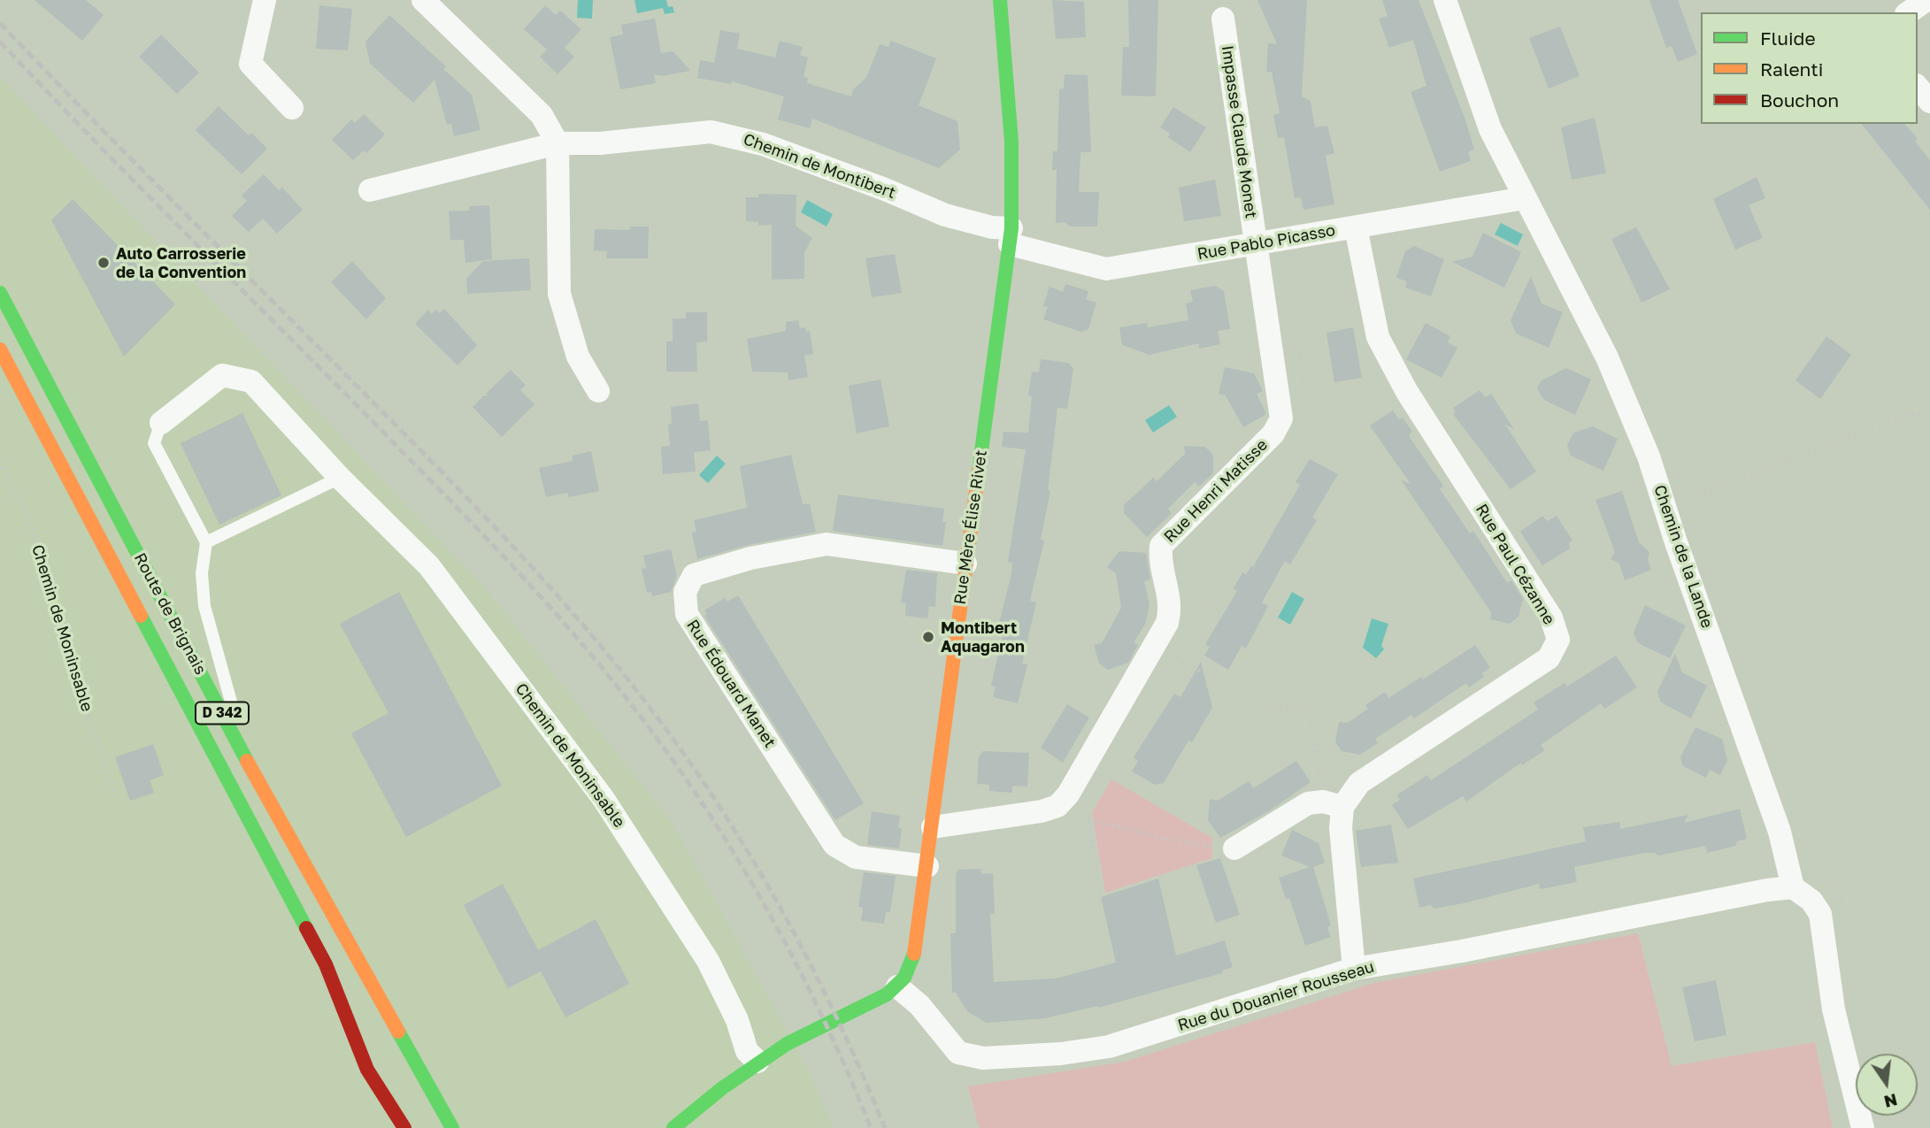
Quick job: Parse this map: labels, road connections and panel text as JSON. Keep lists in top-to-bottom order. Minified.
{"streets":{"main road":["Rue Mère Élise Rivet","Route de Brignais","D 342"],"street":["Impasse Claude Monet","Chemin de Montibert","Rue Pablo Picasso","Rue Henri Matisse","Chemin de la Lande","Rue Paul Cézanne","Chemin de Moninsable","Rue Édouard Manet","Rue du Douanier Rousseau"]},"crossings":[["Impasse Claude Monet","Rue Pablo Picasso"],["Impasse Claude Monet","Rue Henri Matisse"],["Chemin de Montibert","Rue Pablo Picasso"],["Chemin de Montibert","Rue Mère Élise Rivet"],["Rue Pablo Picasso","Rue Henri Matisse"],["Rue Pablo Picasso","Rue Mère Élise Rivet"],["Rue Pablo Picasso","Chemin de la Lande"],["Rue Pablo Picasso","Rue Paul Cézanne"],["Rue Henri Matisse","Rue Mère Élise Rivet"],["Rue Mère Élise Rivet","Chemin de Moninsable"],["Rue Mère Élise Rivet","Rue Édouard Manet"],["Chemin de la Lande","Rue du Douanier Rousseau"]],"places":["Auto Carrosserie de la Convention","Montibert Aquagaron"],"legend":["Fluide","Ralenti","Bouchon"],"north":"bottom"}
